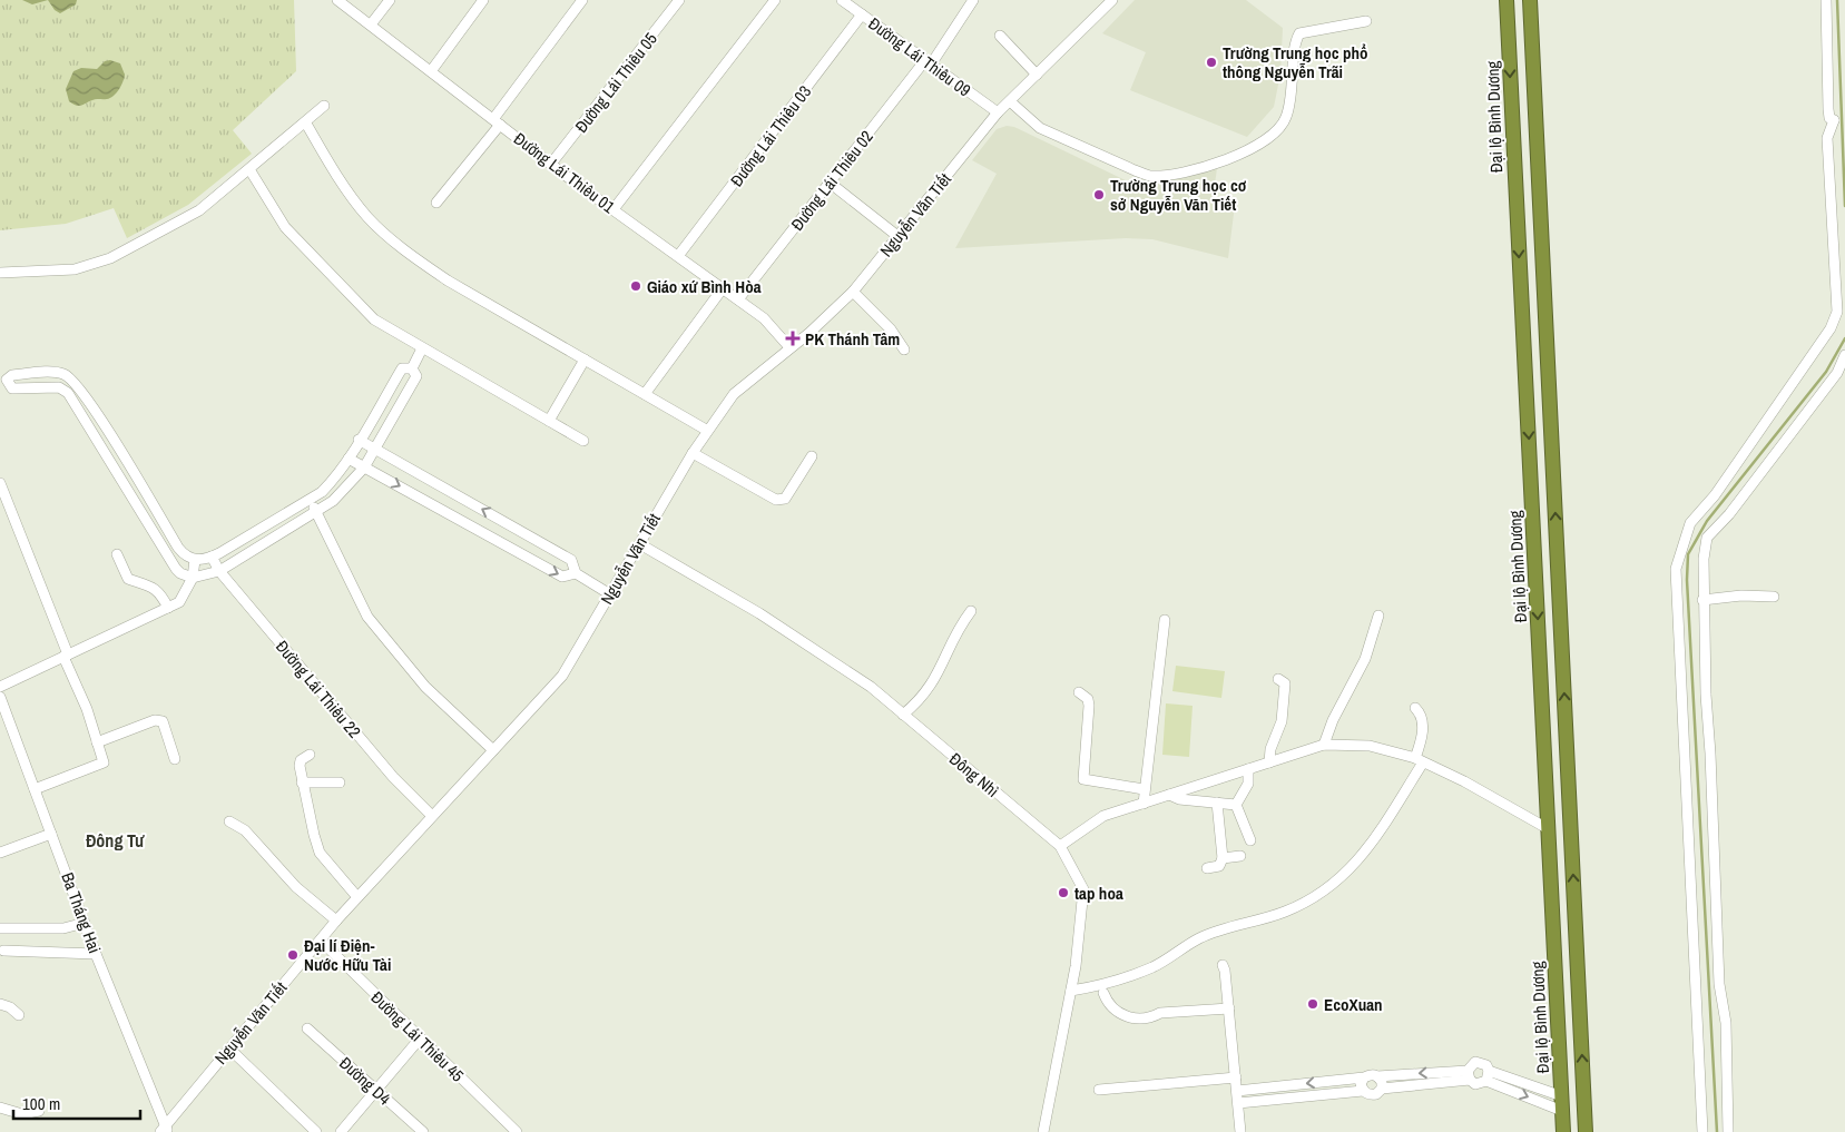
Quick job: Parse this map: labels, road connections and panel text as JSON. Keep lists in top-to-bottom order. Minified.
{"streets":{"highway":["Đại lộ Bình Dương"],"street":["Đường Lái Thiêu 09","Đường Lái Thiêu 05","Đường Lái Thiêu 03","Đường Lái Thiêu 01","Đường Lái Thiêu 02","Nguyễn Văn Tiết","Đường Lái Thiêu 22","Đông Nhì","Ba Tháng Hai","Đường Lái Thiêu 45","Đường D4"]},"crossings":[["Đường Lái Thiêu 09","Đường Lái Thiêu 03"],["Đường Lái Thiêu 09","Đường Lái Thiêu 02"],["Đường Lái Thiêu 09","Nguyễn Văn Tiết"],["Đường Lái Thiêu 05","Đường Lái Thiêu 01"],["Đường Lái Thiêu 03","Đường Lái Thiêu 01"],["Đường Lái Thiêu 01","Đường Lái Thiêu 02"],["Đường Lái Thiêu 01","Nguyễn Văn Tiết"],["Nguyễn Văn Tiết","Đường Lái Thiêu 22"],["Nguyễn Văn Tiết","Đông Nhì"],["Nguyễn Văn Tiết","Ba Tháng Hai"],["Nguyễn Văn Tiết","Đường Lái Thiêu 45"]],"districts":["Đông Tư"],"places":{"other":["Trường Trung học phổ thông Nguyễn Trãi","Trường Trung học cơ sở Nguyễn Văn Tiết","Giáo xứ Bình Hòa","tap hoa","Đại lí Điện- Nước Hữu Tài","EcoXuan"],"health":["PK Thánh Tâm"]},"scale_bar":"100 m"}
